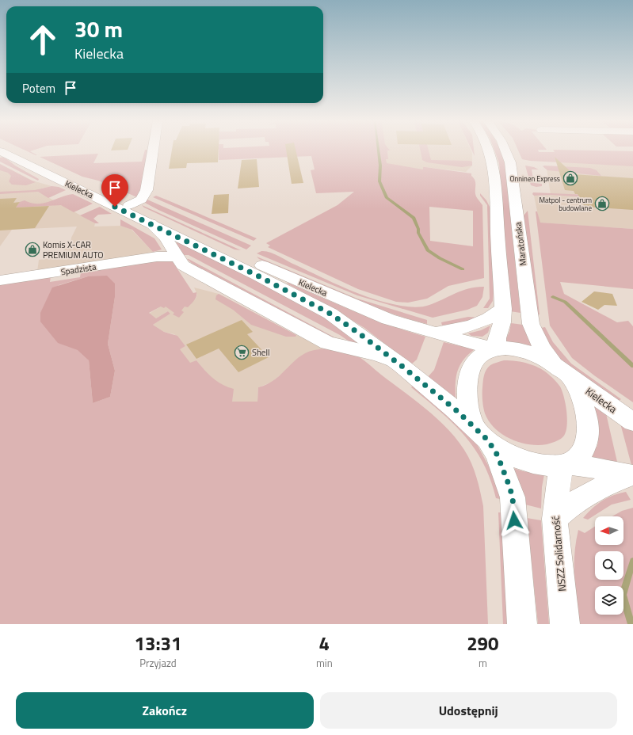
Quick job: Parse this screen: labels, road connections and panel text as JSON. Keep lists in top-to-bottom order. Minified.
{"streets":{"main road":["Kielecka","Maratońska","Spadzista","NSZZ Solidarność"]},"crossings":[["Kielecka","Maratońska"]],"places":{"shop":["Onninen Express","Matpol - centrum budowlane","Komis X-CAR PREMIUM AUTO"],"supermarket":["Shell"]},"north":"left","page":{"turn":["30 m","Kielecka"],"then":"Potem","eta":["13:31","Przyjazd","4","min","290","m"],"buttons":["Zakończ","Udostępnij"]}}
